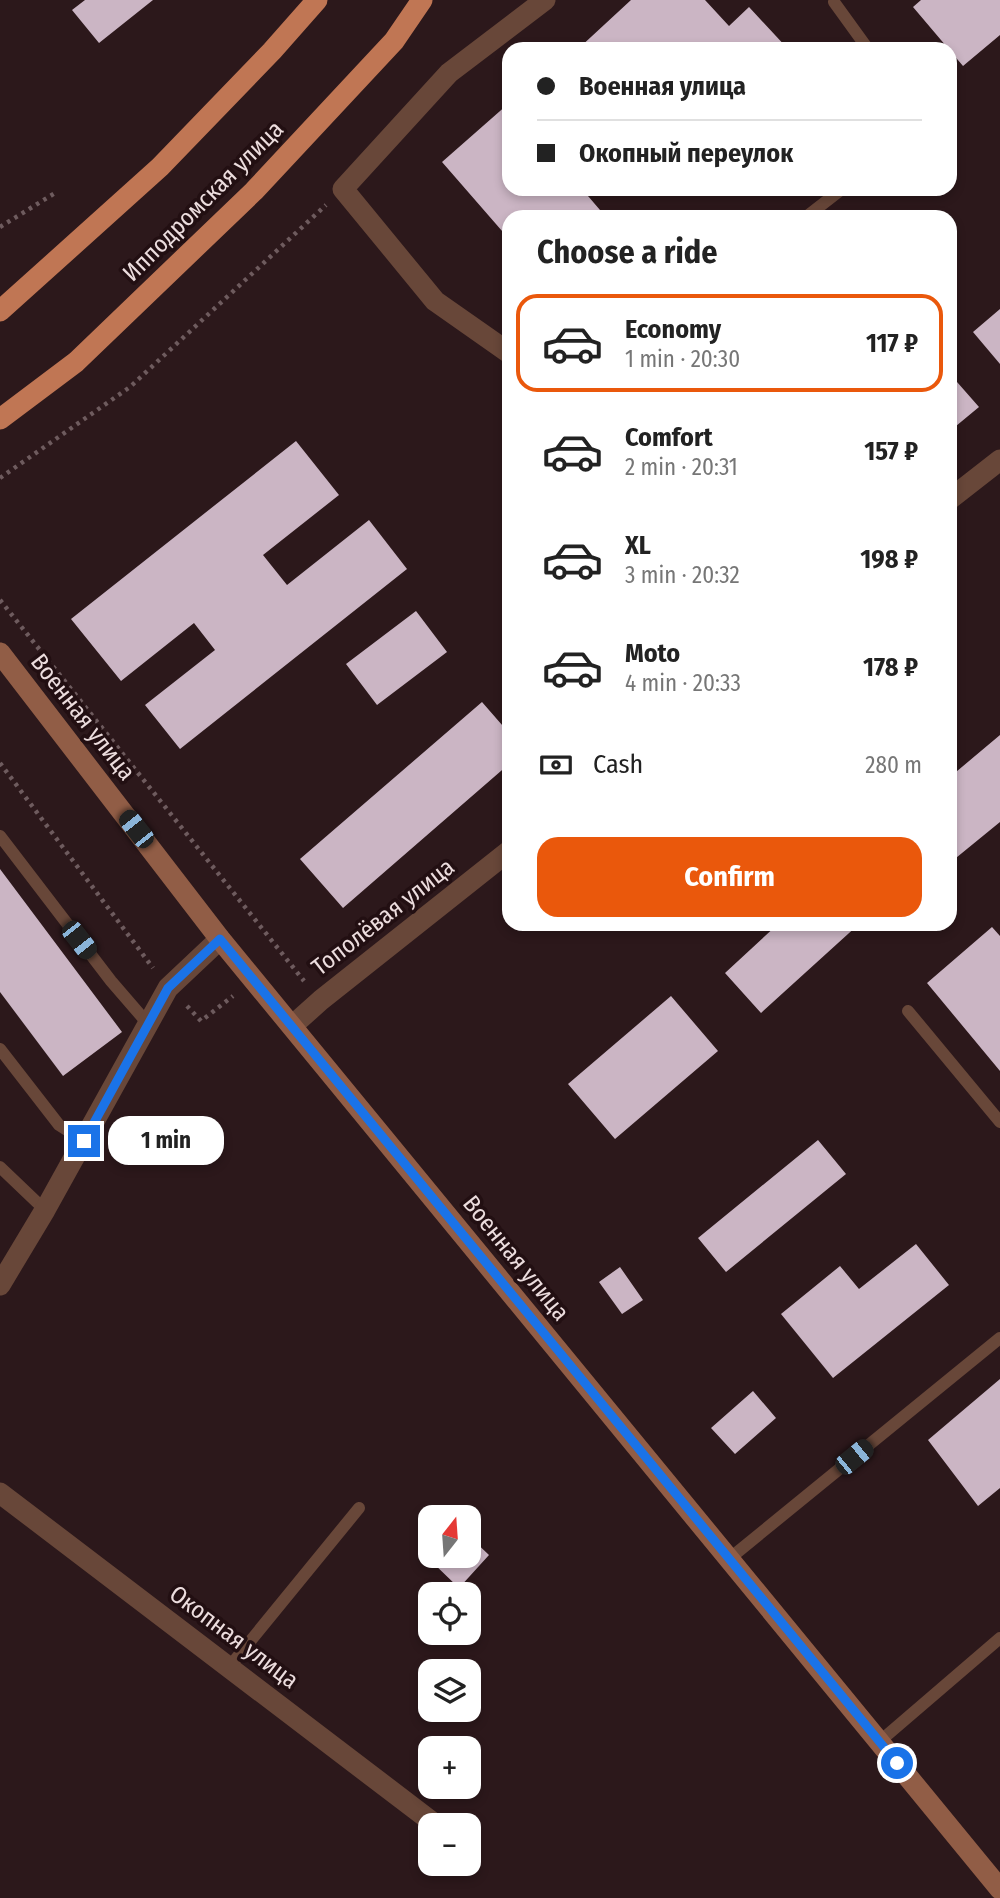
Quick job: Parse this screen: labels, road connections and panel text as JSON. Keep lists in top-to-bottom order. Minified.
{"streets":{"highway":["Ипподромская улица"],"main road":["Военная улица"],"street":["Тополёвая улица","Окопная улица"]},"crossings":[["Военная улица","Тополёвая улица"]],"north":"top","page":{"banner":["Военная улица","Окопный переулок"],"heading":"Choose a ride","list":[{"name":"Economy","note":"1 min · 20:30","value":"117 ₽"},{"name":"Comfort","note":"2 min · 20:31","value":"157 ₽"},{"name":"XL","note":"3 min · 20:32","value":"198 ₽"},{"name":"Moto","note":"4 min · 20:33","value":"178 ₽"}],"pay":["Cash","280 m"],"buttons":"Confirm","bubble":"1 min","map_buttons":["+","−"]}}
